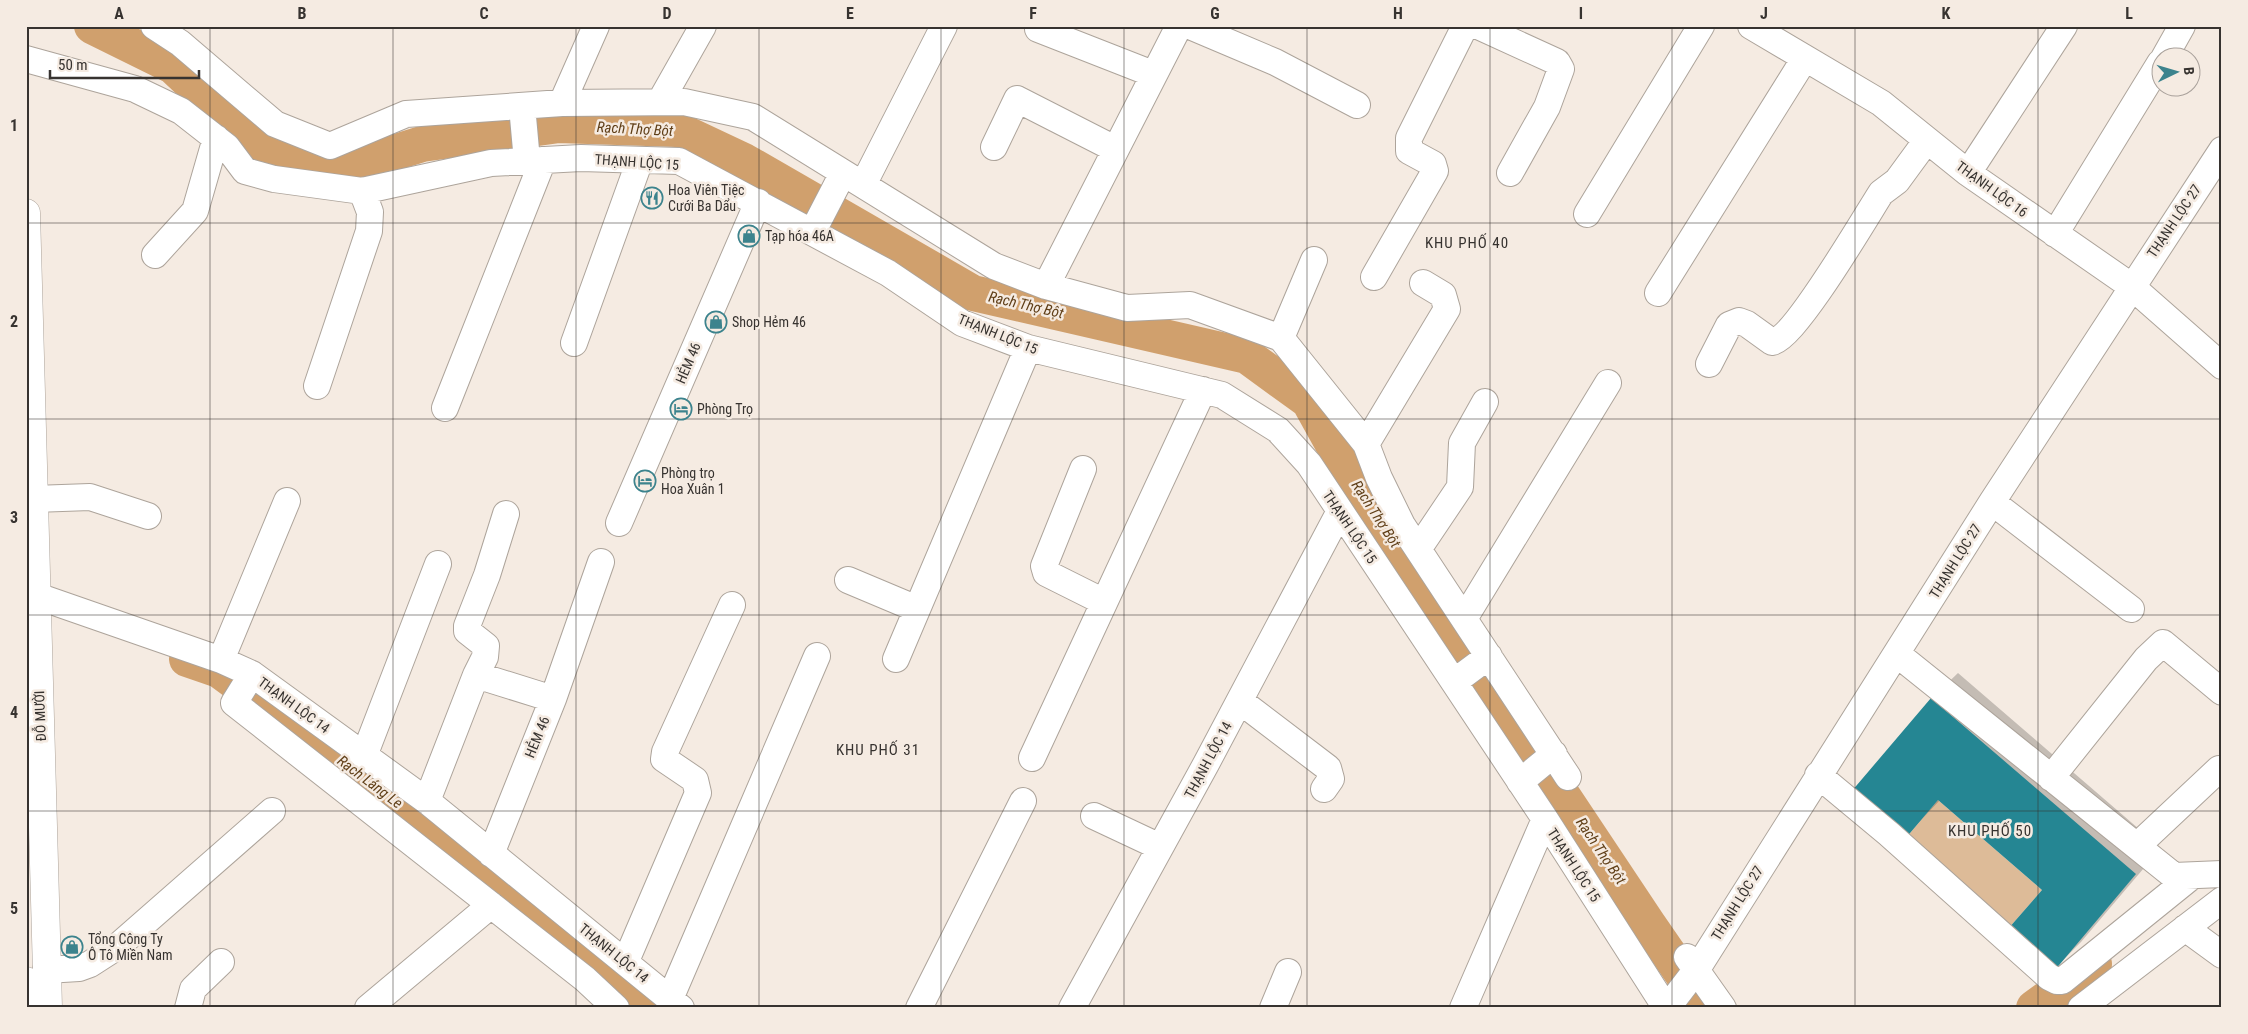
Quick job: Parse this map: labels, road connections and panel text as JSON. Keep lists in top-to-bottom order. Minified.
{"streets":{"highway":["ĐỖ MƯỜI"],"street":["THẠNH LỘC 15","THẠNH LỘC 16","THẠNH LỘC 27","HẺM 46","THẠNH LỘC 14"]},"crossings":[["THẠNH LỘC 15","THẠNH LỘC 27"],["THẠNH LỘC 15","HẺM 46"],["THẠNH LỘC 15","THẠNH LỘC 14"],["THẠNH LỘC 16","THẠNH LỘC 27"],["HẺM 46","THẠNH LỘC 14"],["THẠNH LỘC 14","ĐỖ MƯỜI"]],"districts":["KHU PHỐ 40","KHU PHỐ 31","KHU PHỐ 50"],"water":["Rạch Thợ Bột","Rạch Láng Le"],"places":{"restaurant":["Hoa Viên Tiệc Cưới Ba Dẩu"],"shop":["Tạp hóa 46A","Shop Hẻm 46","Tổng Công Ty Ô Tô Miền Nam"],"hotel":["Phòng Trọ","Phòng trọ Hoa Xuân 1"]},"scale_bar":"50 m","north":"right","grid":{"columns":["A","B","C","D","E","F","G","H","I","J","K","L"],"rows":["1","2","3","4","5"]}}
